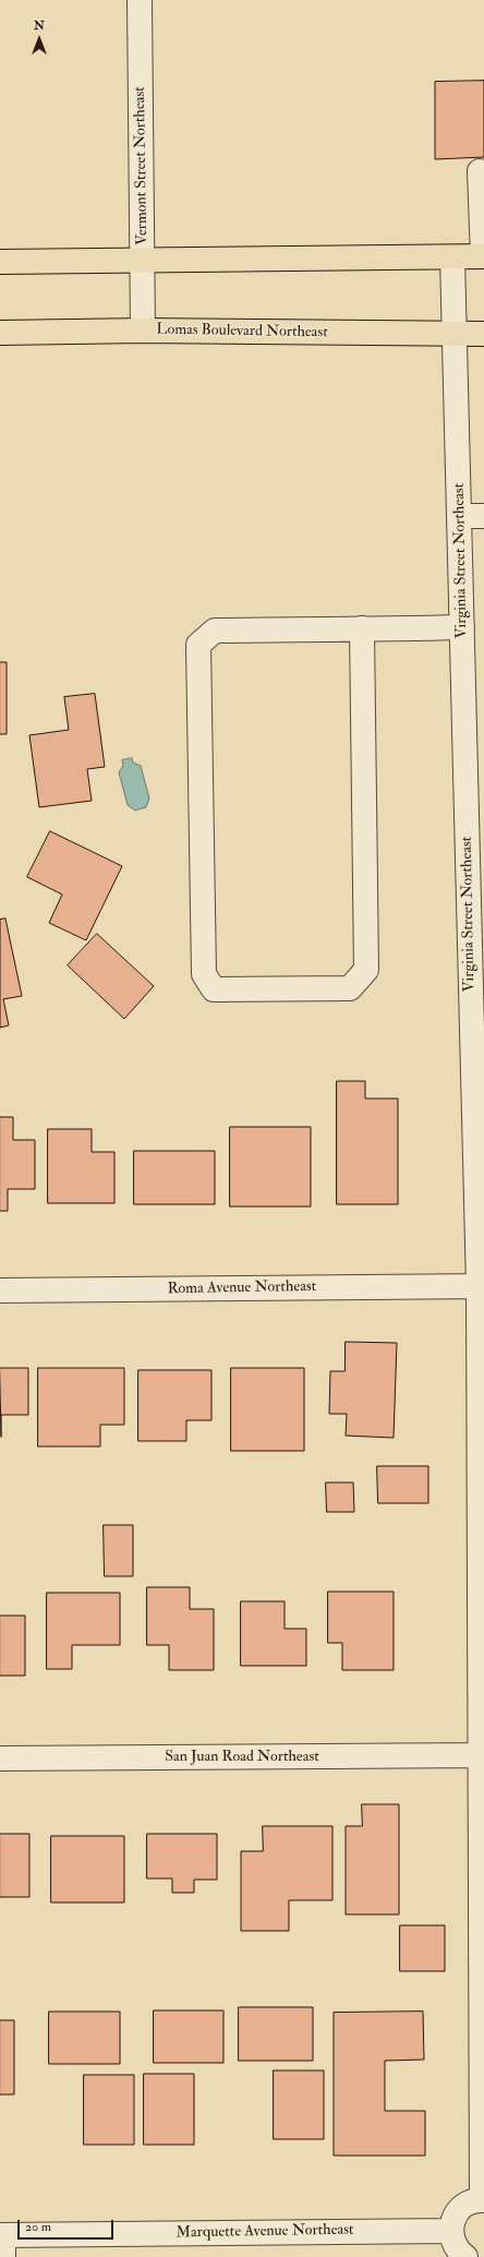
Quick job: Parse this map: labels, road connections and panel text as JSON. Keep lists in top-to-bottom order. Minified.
{"streets":{"main road":["Lomas Boulevard Northeast"],"street":["Vermont Street Northeast","Virginia Street Northeast","Roma Avenue Northeast","San Juan Road Northeast","Marquette Avenue Northeast"]},"crossings":[["Vermont Street Northeast","Lomas Boulevard Northeast"],["Lomas Boulevard Northeast","Virginia Street Northeast"],["Virginia Street Northeast","Roma Avenue Northeast"],["Virginia Street Northeast","San Juan Road Northeast"]],"scale_bar":"20 m","north":"top"}
